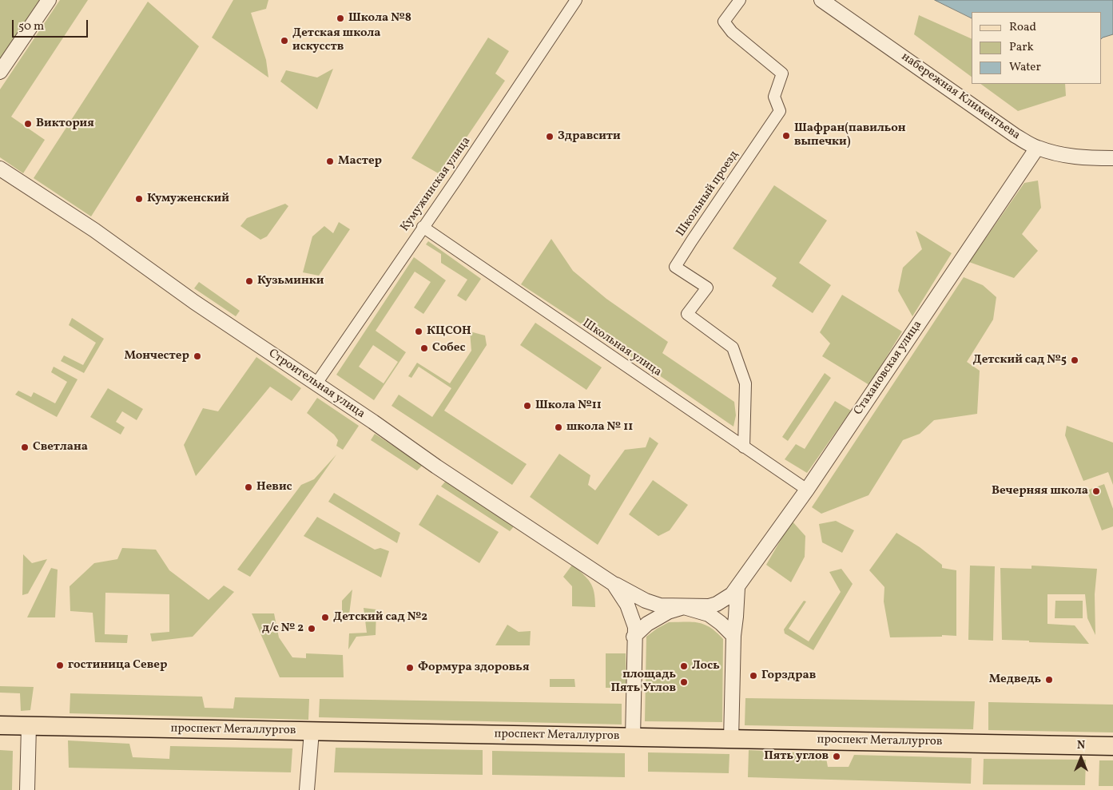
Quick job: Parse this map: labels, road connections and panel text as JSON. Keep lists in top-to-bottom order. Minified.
{"streets":{"main road":["проспект Металлургов"],"street":["набережная Климентьева","Кумужинская улица","Школьный проезд","Школьная улица","Стахановская улица","Строительная улица"]},"crossings":[["набережная Климентьева","Стахановская улица"],["Кумужинская улица","Школьная улица"],["Кумужинская улица","Строительная улица"],["Школьный проезд","Школьная улица"],["Школьная улица","Стахановская улица"]],"places":["Школа №8","Детская школа искусств","Виктория","Шафран(павильон выпечки)","Здравсити","Мастер","Кумуженский","Кузьминки","КЦСОН","Собес","Мончестер","Детский сад №5","Школа №11","школа № 11","Светлана","Невис","Вечерняя школа","Детский сад №2","д/с № 2","гостиница Север","Лось","Формура здоровья","Горздрав","Медведь","площадь Пять Углов","Пять углов"],"legend":["Road","Park","Water"],"scale_bar":"50 m","north":"top"}
